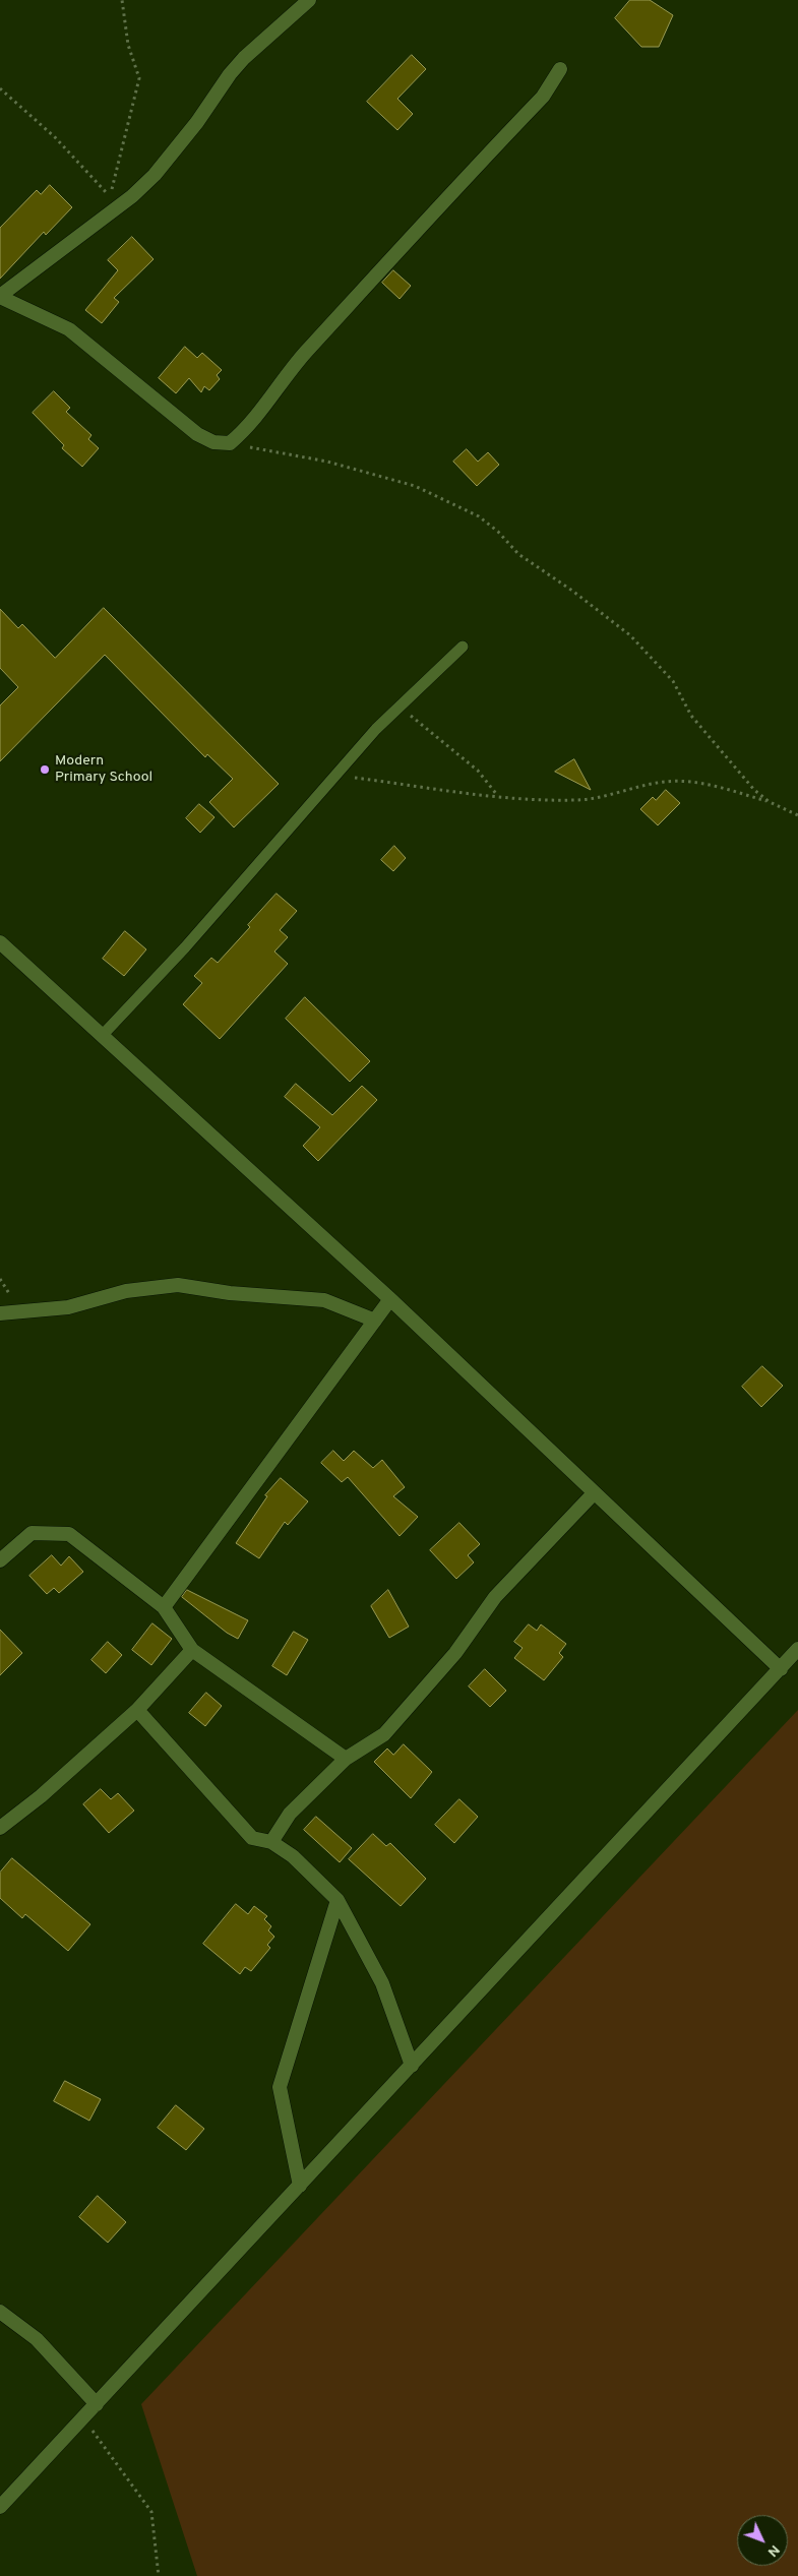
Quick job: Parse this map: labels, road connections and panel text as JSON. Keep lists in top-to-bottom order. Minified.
{"places":["Modern Primary School"],"north":"bottom right"}
